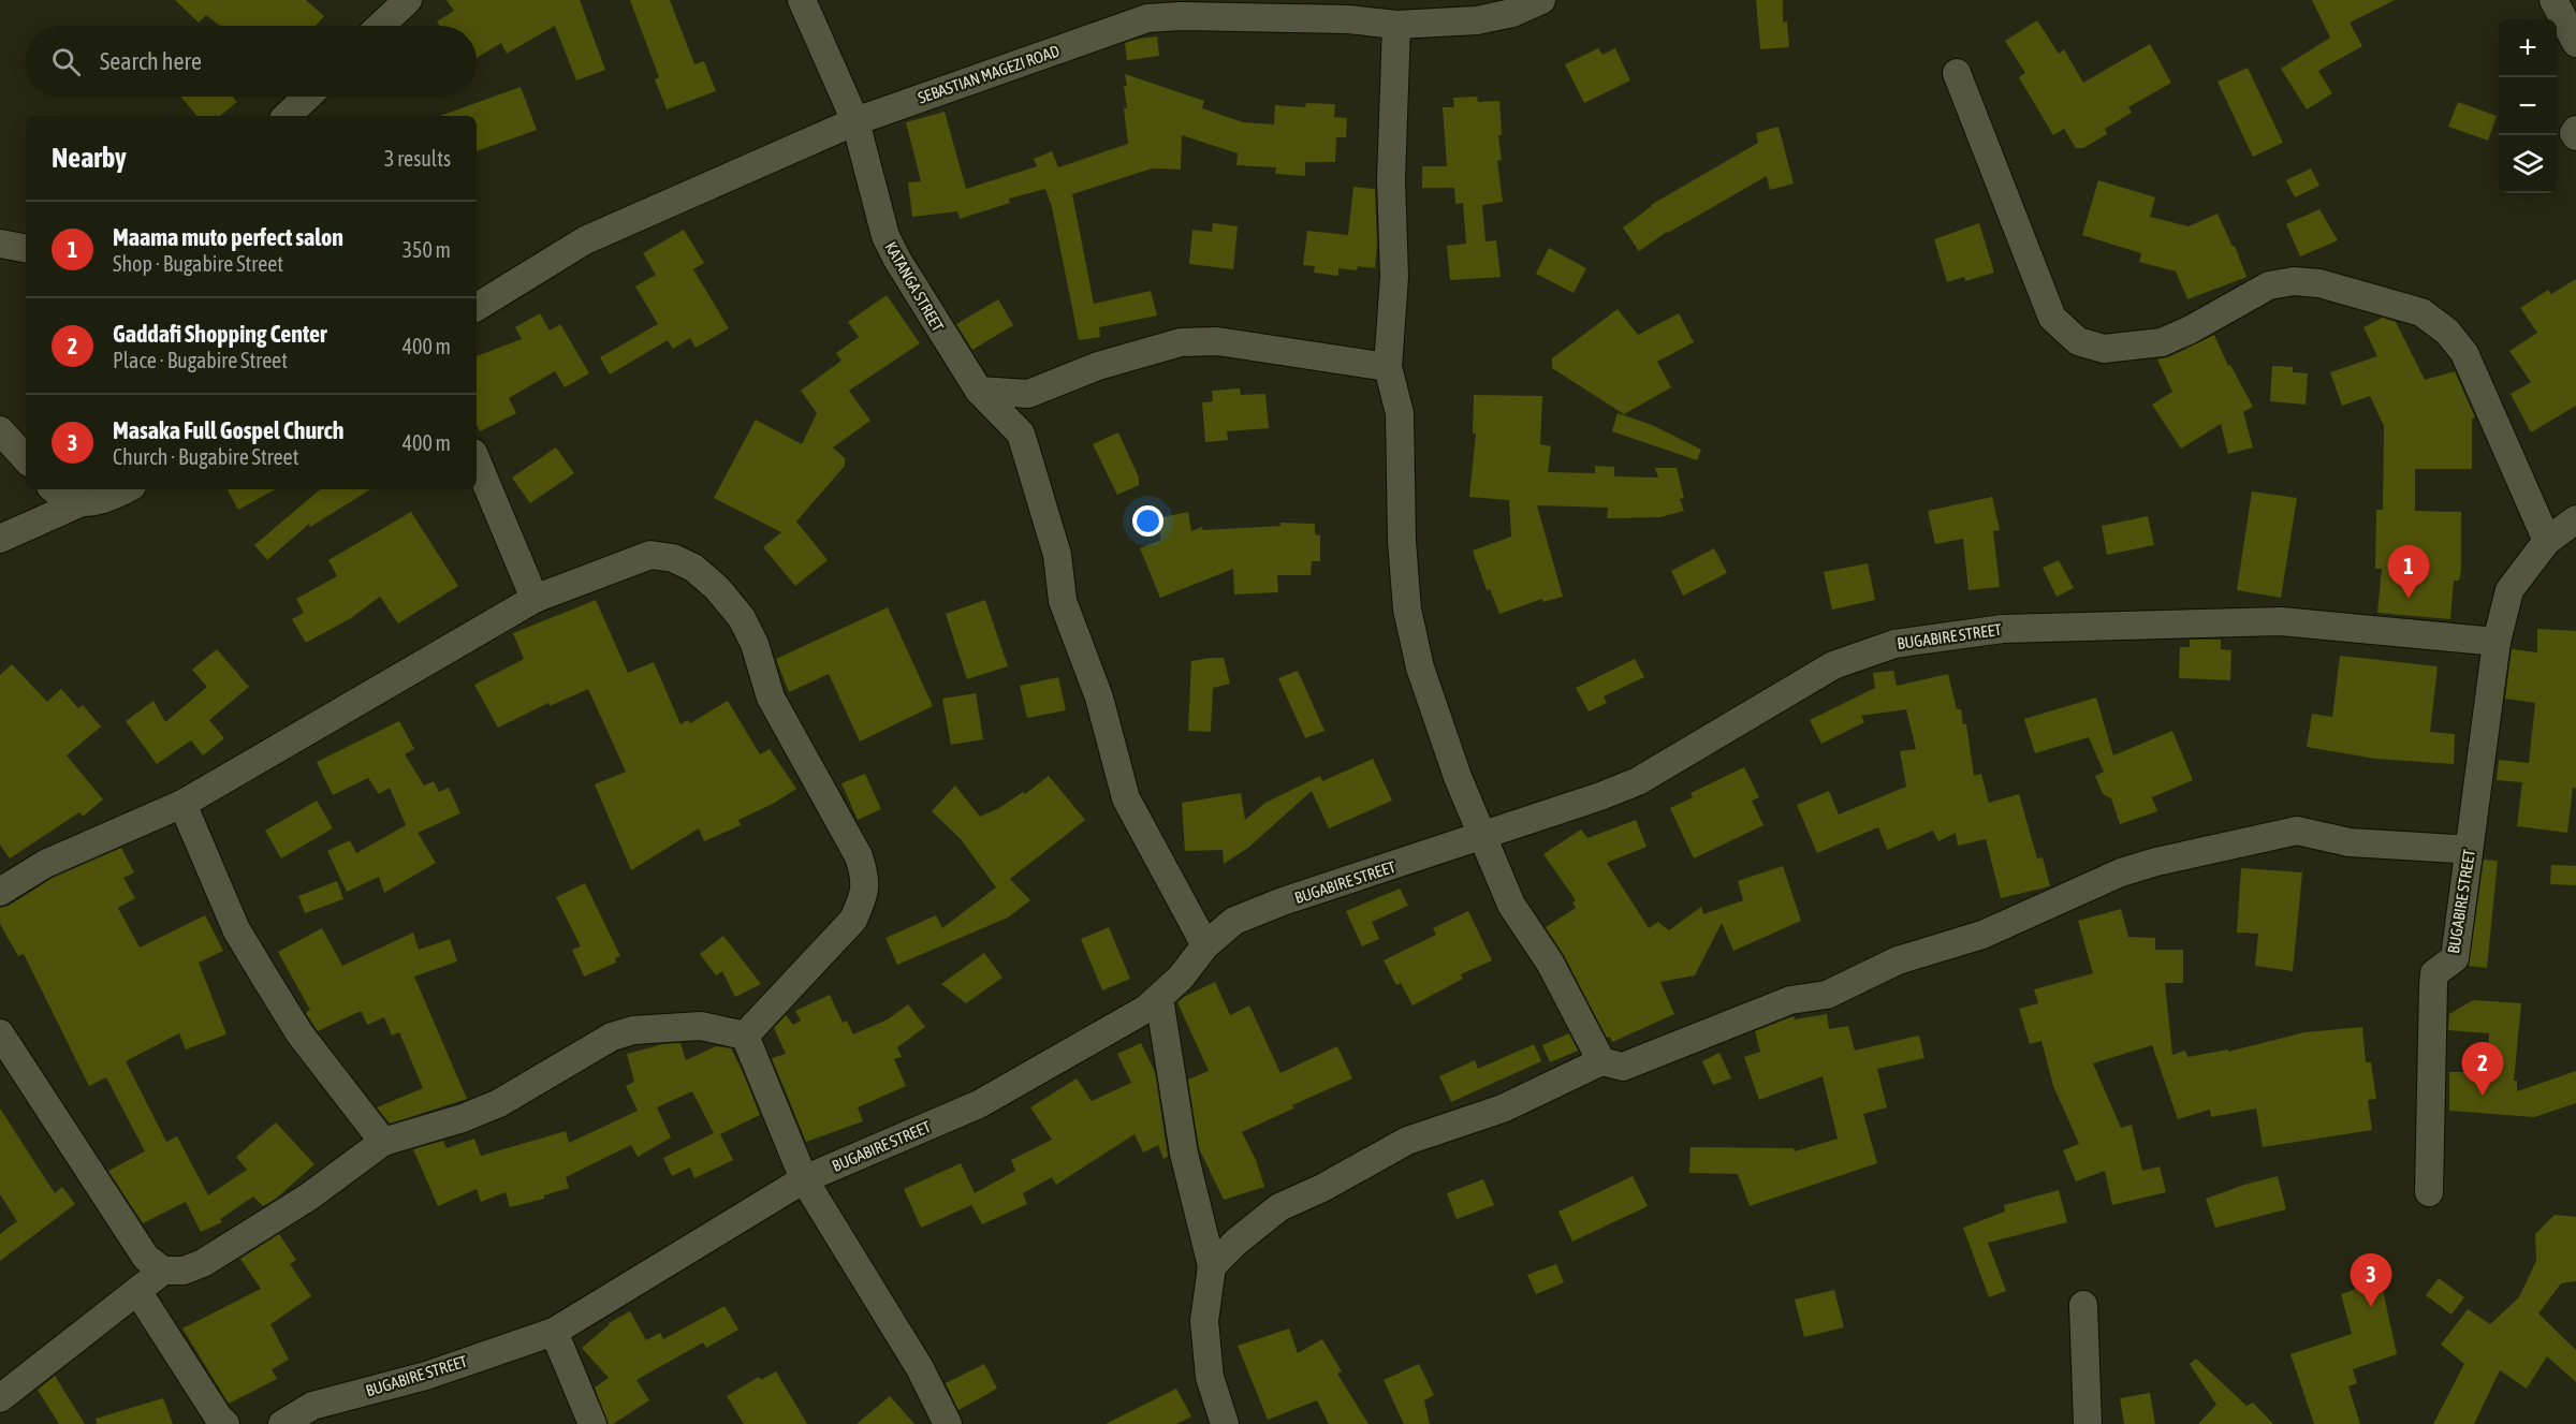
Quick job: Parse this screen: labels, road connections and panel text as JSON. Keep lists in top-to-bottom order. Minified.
{"streets":{"street":["SEBASTIAN MAGEZI ROAD","KATANGA STREET","BUGABIRE STREET"]},"crossings":[["SEBASTIAN MAGEZI ROAD","KATANGA STREET"],["KATANGA STREET","BUGABIRE STREET"]],"page":{"map_buttons":["+","−"],"search":"Search here","heading":["Nearby","3 results"],"list":[{"mark":"1","name":"Maama muto perfect salon","note":"Shop · Bugabire Street","value":"350 m"},{"mark":"2","name":"Gaddafi Shopping Center","note":"Place · Bugabire Street","value":"400 m"},{"mark":"3","name":"Masaka Full Gospel Church","note":"Church · Bugabire Street","value":"400 m"}],"pins":["1","2","3"]}}
